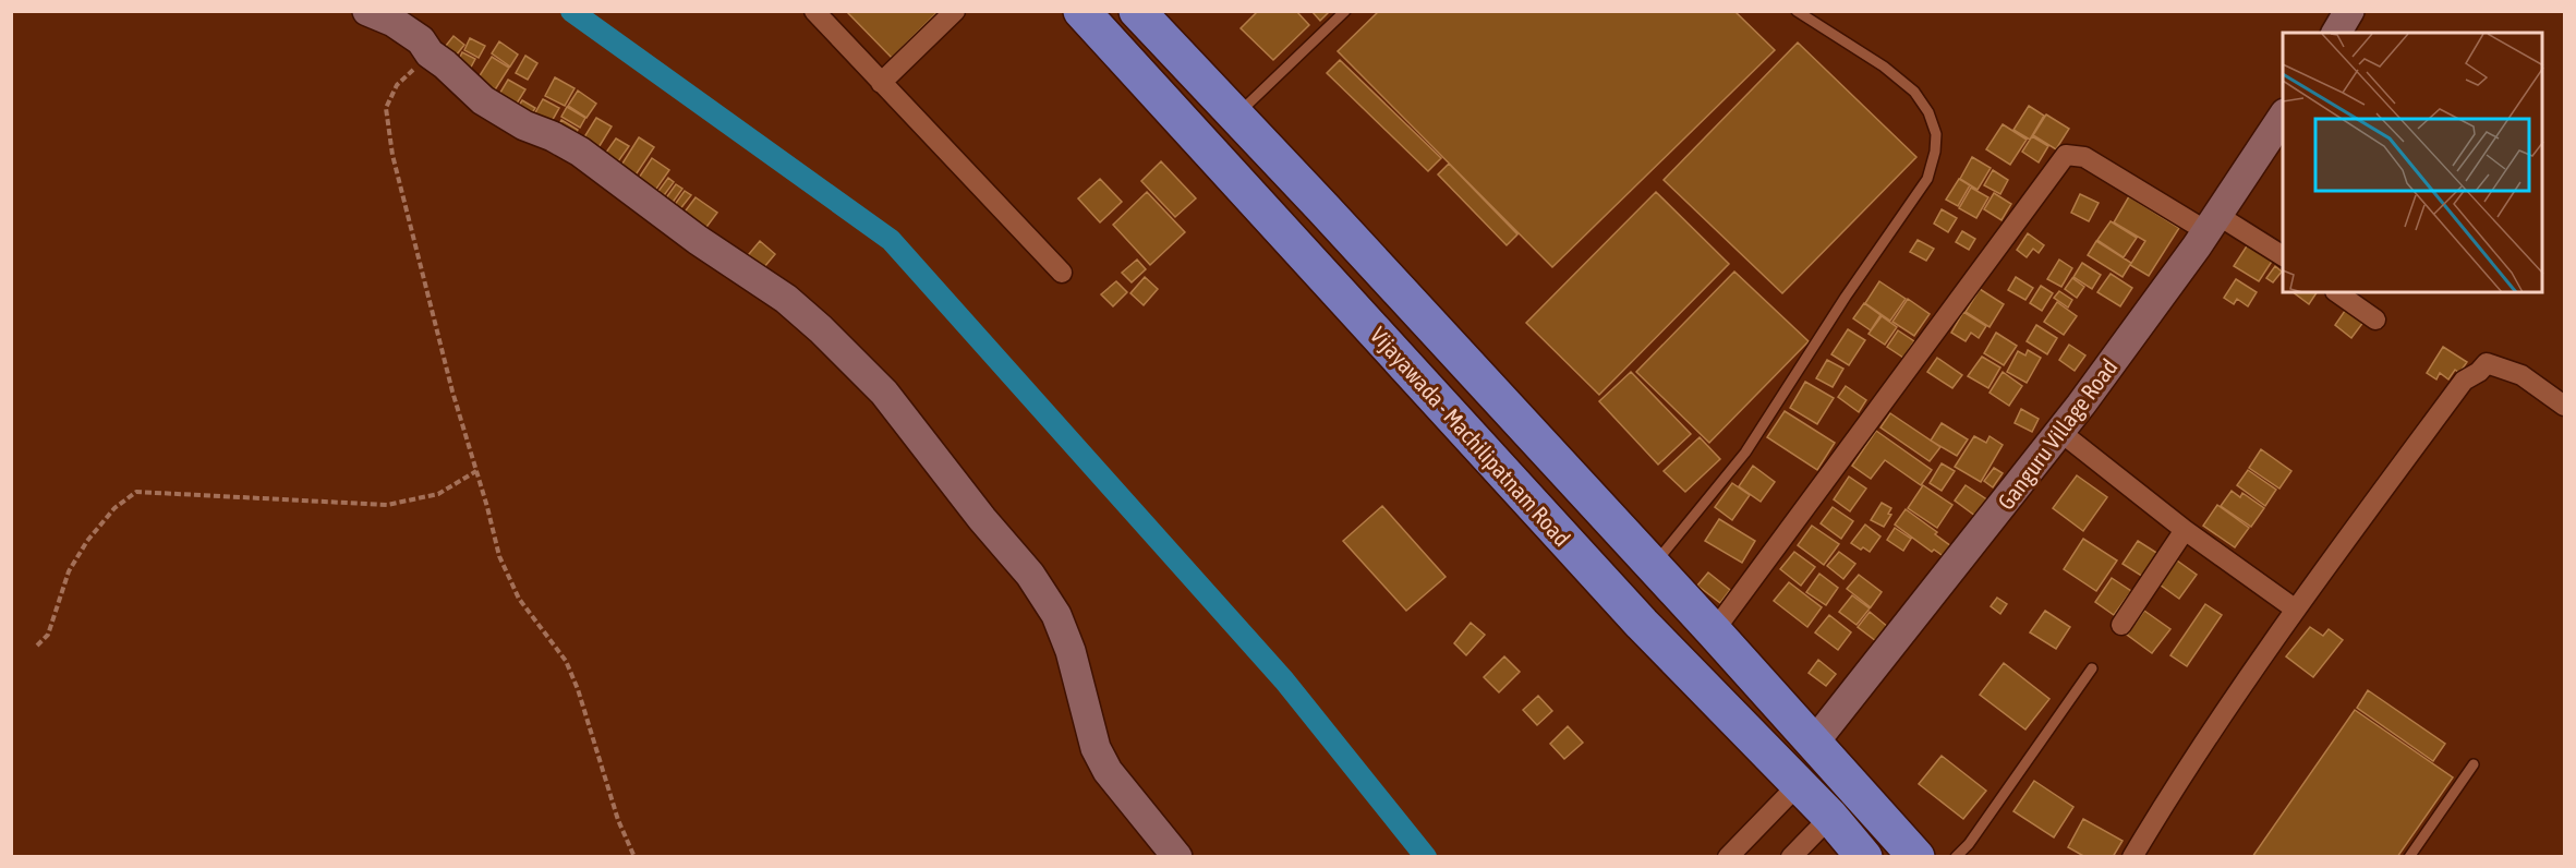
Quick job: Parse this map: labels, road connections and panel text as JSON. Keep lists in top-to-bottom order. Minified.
{"streets":{"highway":["Vijayawada - Machilipatnam Road"],"street":["Ganguru Village Road"]},"crossings":[["Ganguru Village Road","Vijayawada - Machilipatnam Road"]]}
